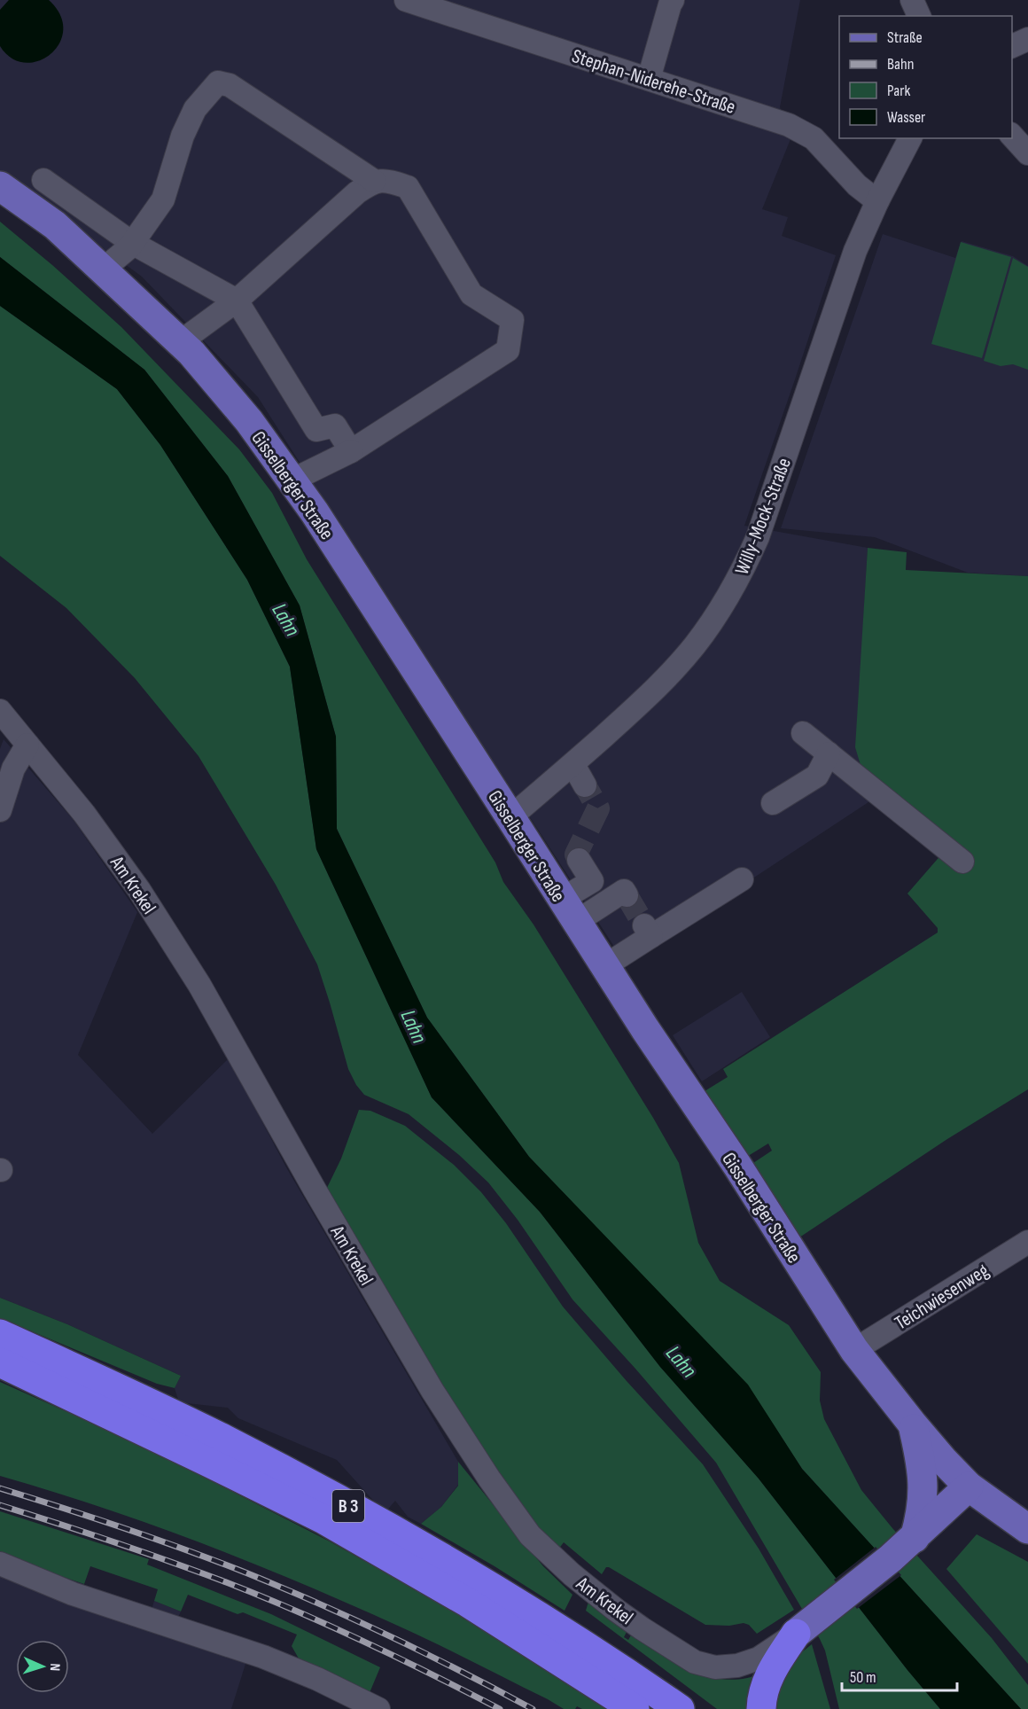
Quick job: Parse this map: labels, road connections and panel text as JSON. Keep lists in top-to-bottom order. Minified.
{"streets":{"highway":["B 3"],"main road":["Gisselberger Straße"],"street":["Stephan-Niderehe-Straße","Willy-Mock-Straße","Am Krekel","Teichwiesenweg"]},"crossings":[["Stephan-Niderehe-Straße","Willy-Mock-Straße"],["Gisselberger Straße","Willy-Mock-Straße"],["Gisselberger Straße","Teichwiesenweg"]],"water":["Lahn"],"legend":["Straße","Bahn","Park","Wasser"],"scale_bar":"50 m","north":"right"}
